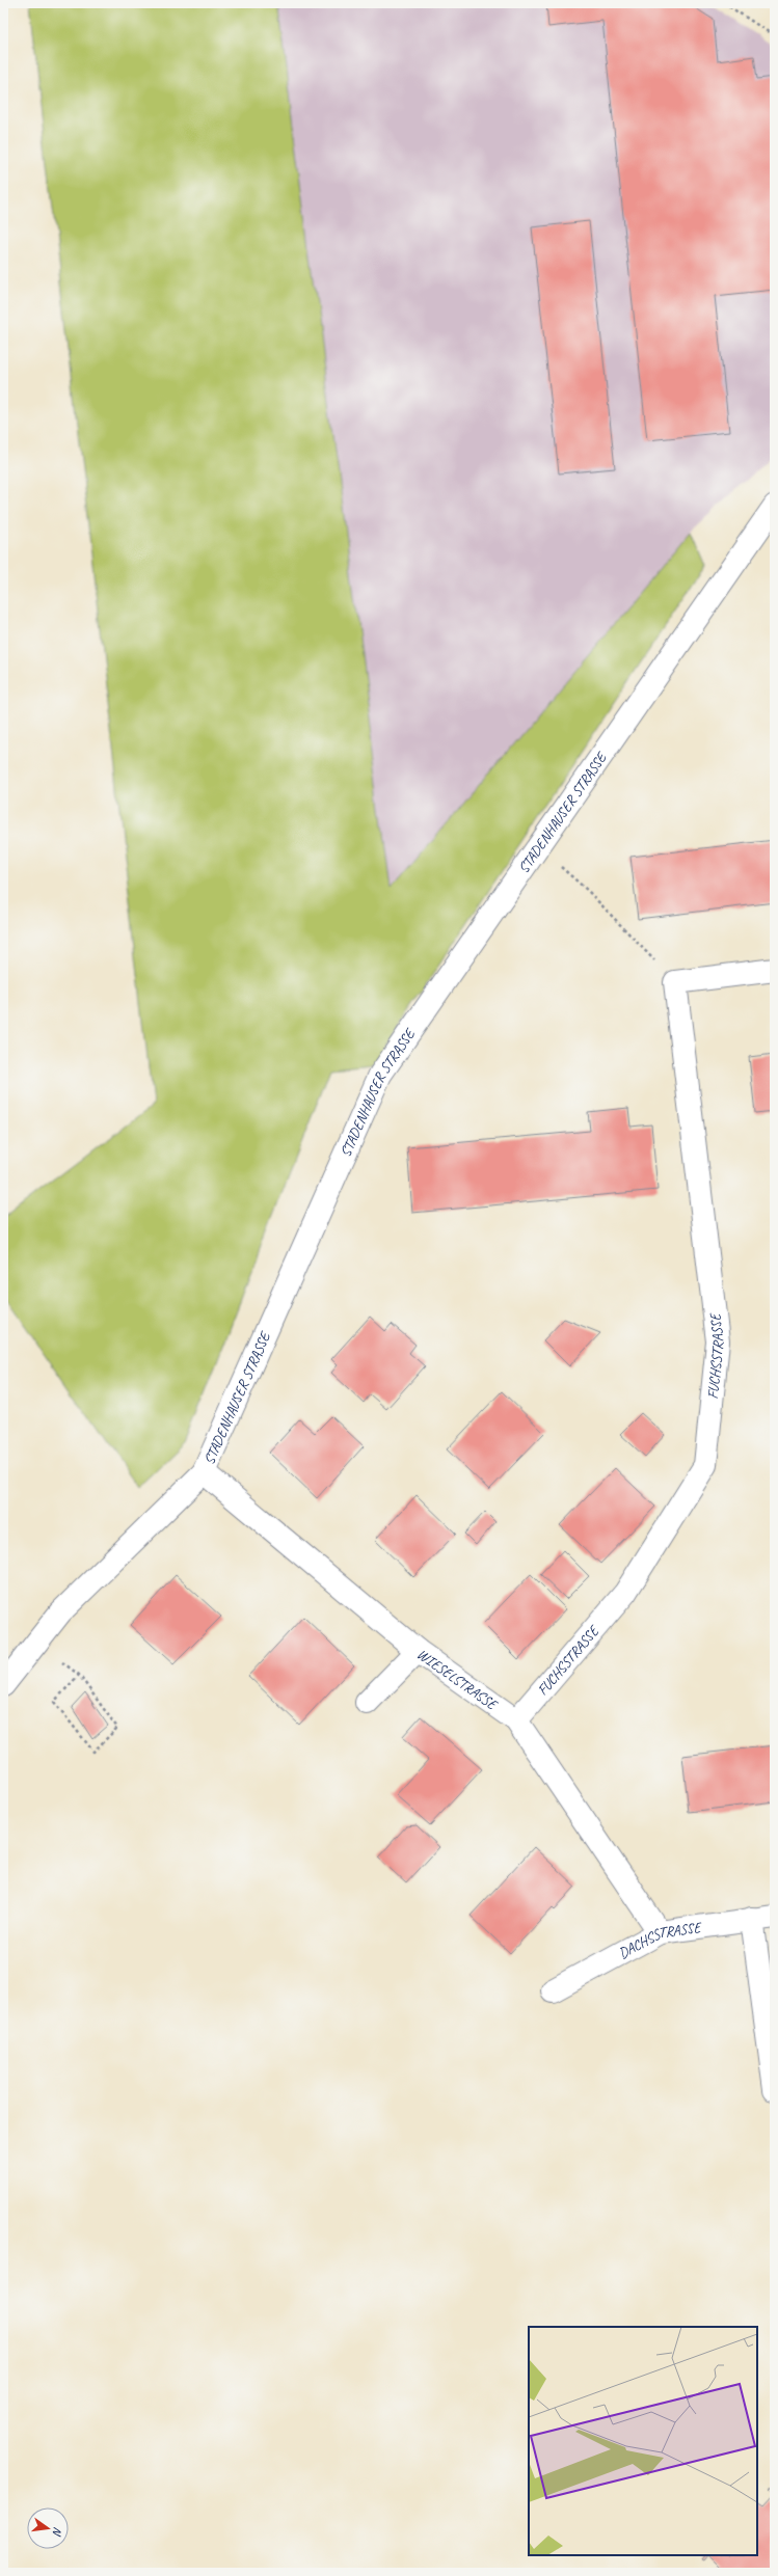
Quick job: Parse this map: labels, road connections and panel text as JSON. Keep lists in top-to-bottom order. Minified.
{"streets":{"street":["STADENHAUSER STRASSE","FUCHSSTRASSE","WIESELSTRASSE","DACHSSTRASSE"]},"crossings":[["STADENHAUSER STRASSE","WIESELSTRASSE"],["FUCHSSTRASSE","WIESELSTRASSE"],["WIESELSTRASSE","DACHSSTRASSE"]],"north":"right"}
